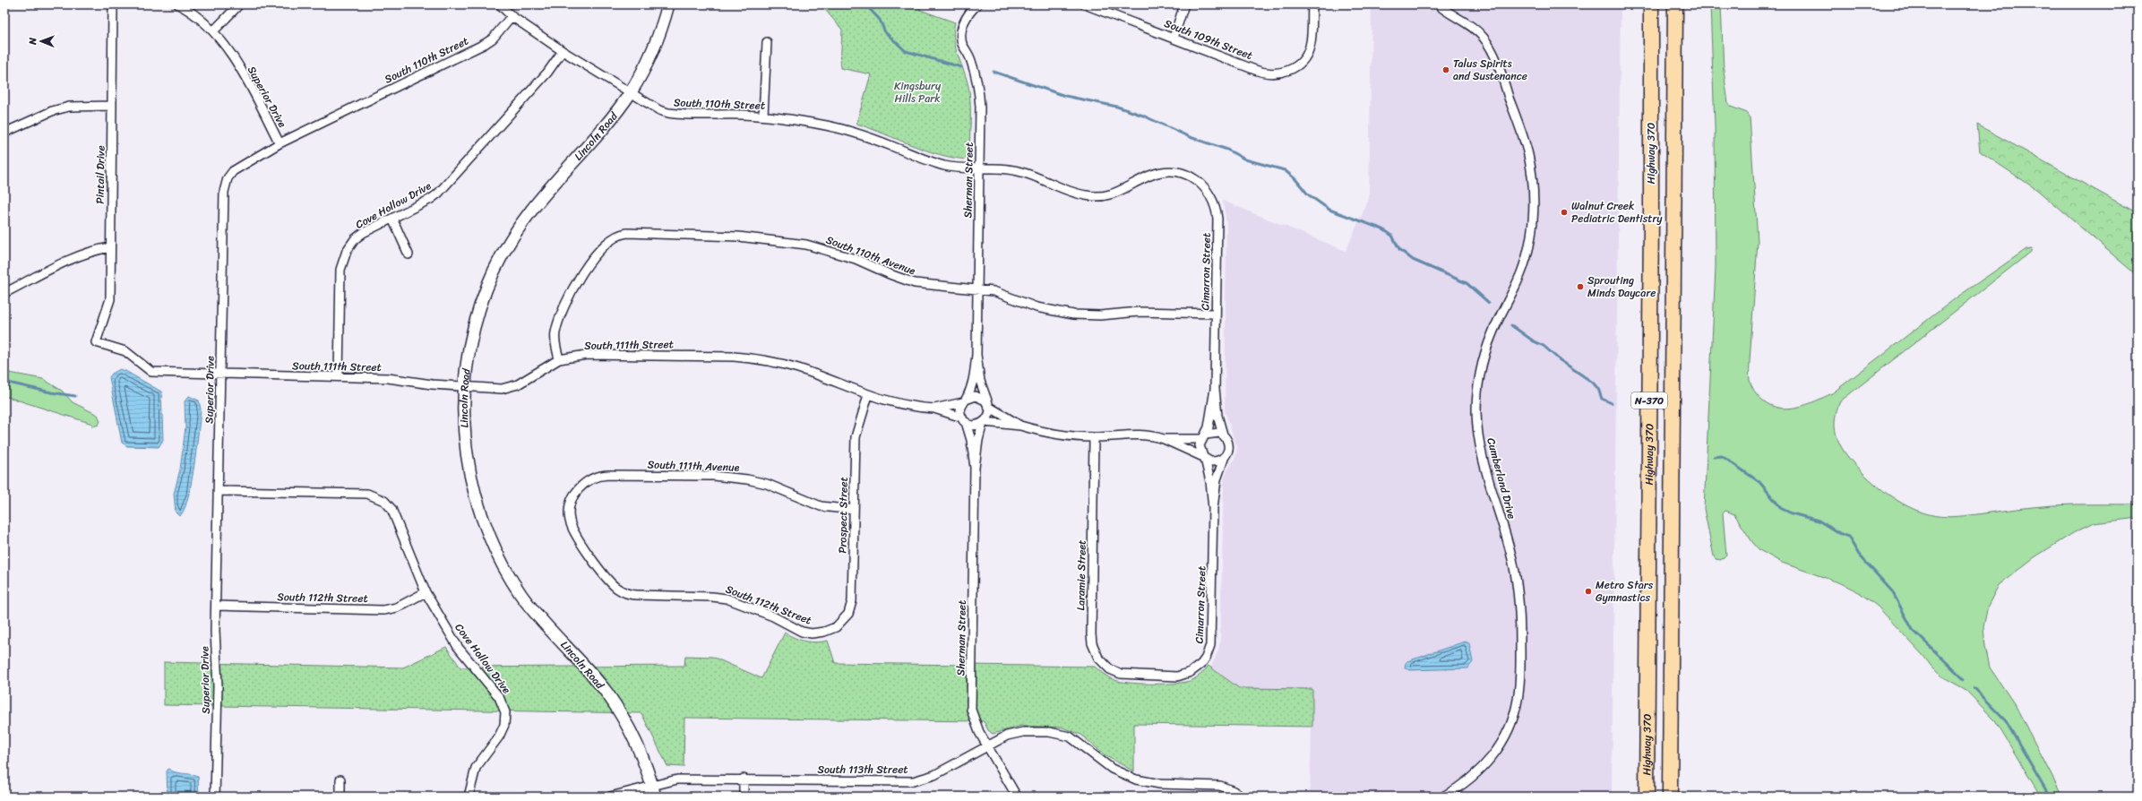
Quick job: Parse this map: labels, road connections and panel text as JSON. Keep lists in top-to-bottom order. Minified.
{"streets":{"highway":["Highway 370","N-370"],"street":["South 109th Street","South 110th Street","Superior Drive","Lincoln Road","Pintail Drive","Sherman Street","Cove Hollow Drive","South 110th Avenue","Cimarron Street","South 111th Street","South 111th Avenue","Cumberland Drive","Prospect Street","Laramie Street","South 112th Street","South 113th Street"]},"crossings":[["South 110th Street","Superior Drive"],["South 110th Street","Lincoln Road"],["South 110th Street","Sherman Street"],["South 110th Street","Cove Hollow Drive"],["South 110th Street","Cimarron Street"],["Superior Drive","South 111th Street"],["Superior Drive","South 112th Street"],["Lincoln Road","South 111th Street"],["Lincoln Road","South 113th Street"],["Pintail Drive","South 111th Street"],["Sherman Street","South 110th Avenue"],["Sherman Street","South 111th Street"],["Sherman Street","South 113th Street"],["Cove Hollow Drive","South 111th Street"],["Cove Hollow Drive","South 112th Street"],["South 110th Avenue","Cimarron Street"],["South 110th Avenue","South 111th Street"],["Cimarron Street","Laramie Street"],["South 111th Street","Prospect Street"],["South 111th Avenue","Prospect Street"],["South 111th Avenue","South 112th Street"],["Prospect Street","South 112th Street"]],"parks":["Kingsbury Hills Park"],"places":["Talus Spirits and Sustenance","Walnut Creek Pediatric Dentistry","Sprouting Minds Daycare","Metro Stars Gymnastics"],"north":"left"}
